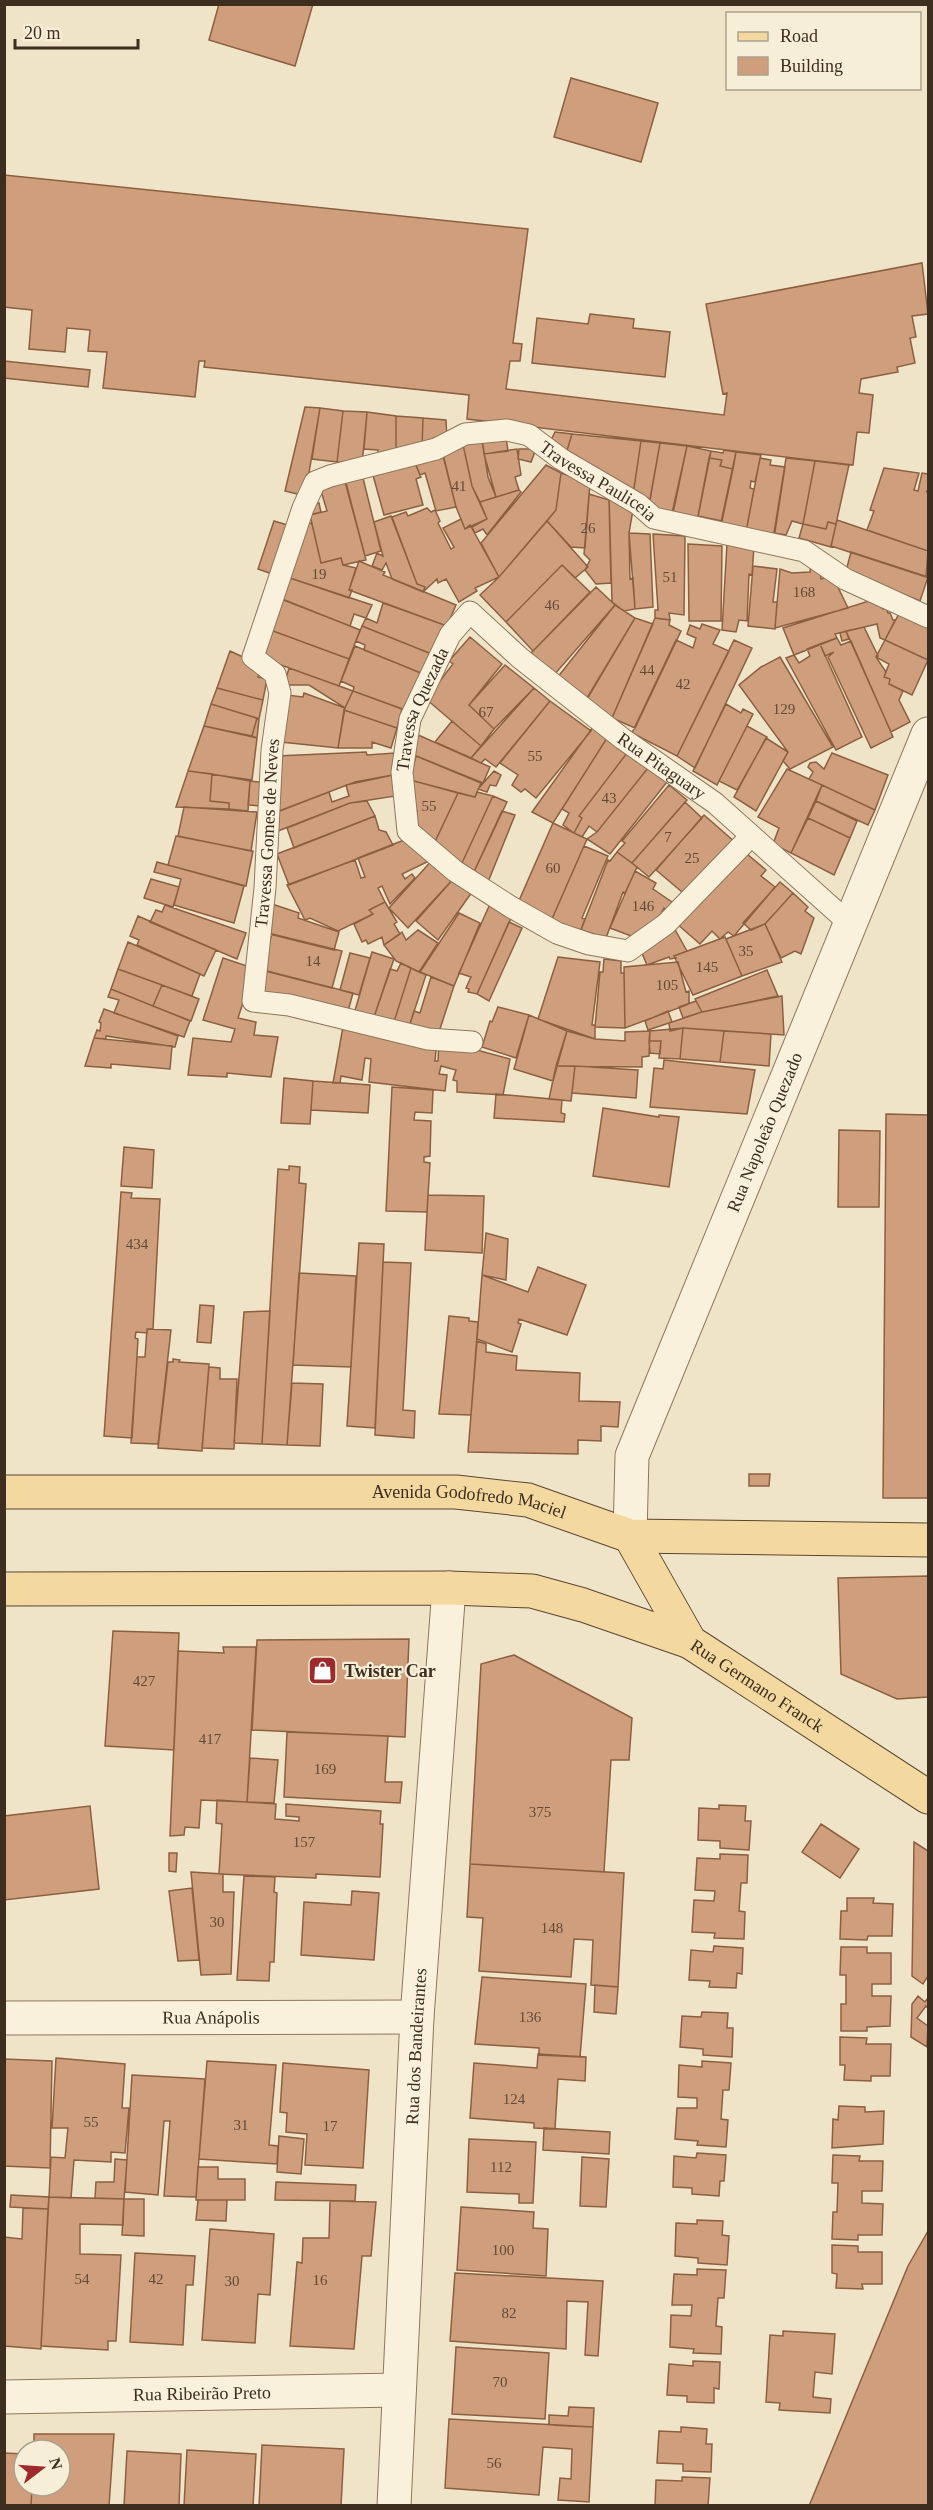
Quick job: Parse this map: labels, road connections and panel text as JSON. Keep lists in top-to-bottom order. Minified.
{"streets":{"main road":["Avenida Godofredo Maciel","Rua Germano Franck"],"street":["Rua Napoleão Quezado","Rua Anápolis","Rua dos Bandeirantes","Rua Ribeirão Preto"],"lane":["Travessa Pauliceia","Travessa Quezada","Rua Pitaguary","Travessa Gomes de Neves"]},"crossings":[["Travessa Pauliceia","Travessa Gomes de Neves"],["Travessa Quezada","Rua Pitaguary"],["Rua Pitaguary","Rua Napoleão Quezado"],["Rua Napoleão Quezado","Avenida Godofredo Maciel"],["Rua Napoleão Quezado","Rua Germano Franck"],["Avenida Godofredo Maciel","Rua Germano Franck"],["Rua Anápolis","Rua dos Bandeirantes"],["Rua dos Bandeirantes","Rua Ribeirão Preto"]],"places":{"shop":["Twister Car"]},"house_numbers":["41","26","19","51","168","46","44","42","129","67","55","43","55","7","25","60","146","35","14","145","105","434","427","417","169","375","157","30","148","136","124","55","31","17","112","100","54","42","16","30","82","70","56"],"legend":["Road","Building"],"scale_bar":"20 m","north":"right"}
